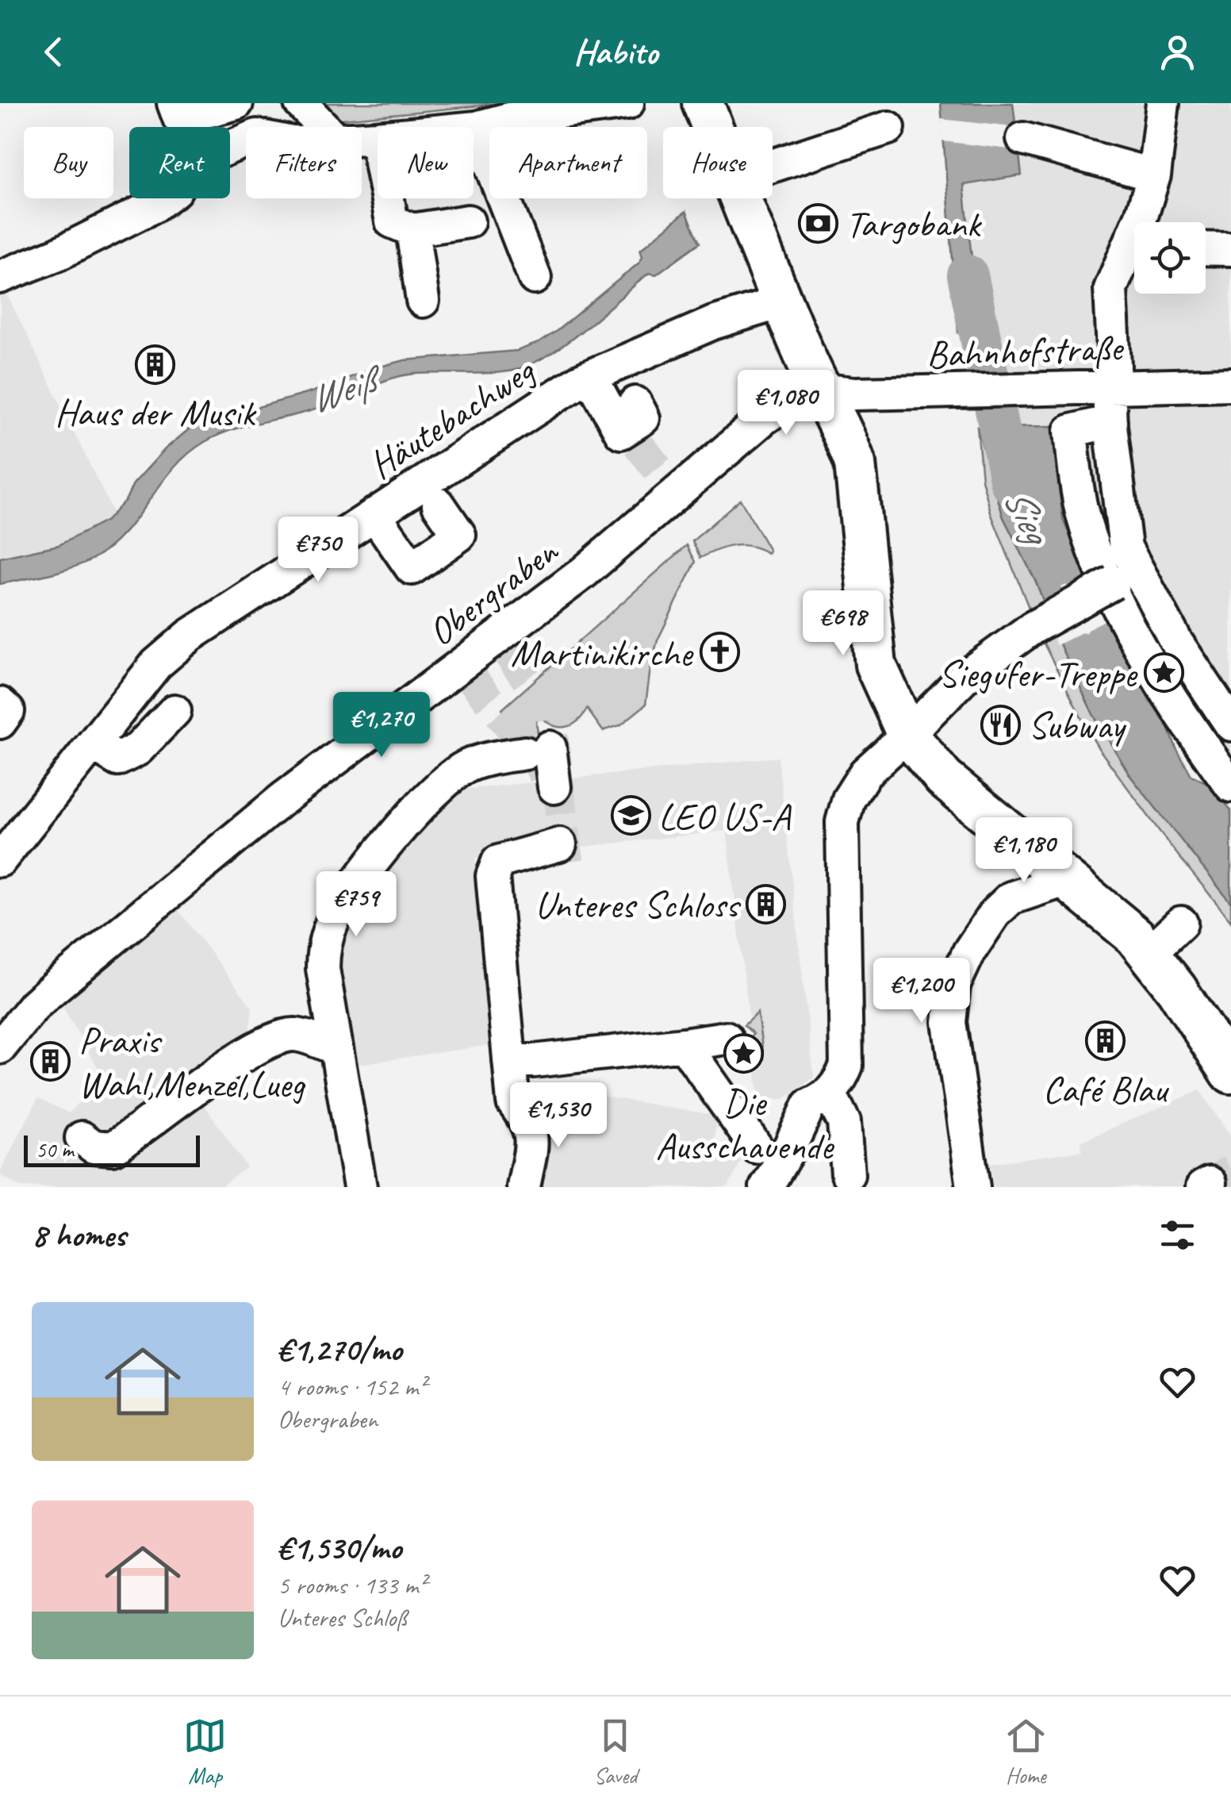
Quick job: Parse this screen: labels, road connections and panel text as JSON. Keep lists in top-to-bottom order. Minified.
{"streets":{"street":["Bahnhofstraße","Häutebachweg","Obergraben"]},"crossings":[["Bahnhofstraße","Obergraben"]],"water":["Weiß","Sieg"],"places":{"bank":["Targobank"],"building":["Haus der Musik","Unteres Schloss","Café Blau","Praxis Wahl,Menzel,Lueg"],"church":["Martinikirche"],"place":["Siegufer-Treppe","Die Ausschauende"],"restaurant":["Subway"],"school or university":["LEO US-A"]},"scale_bar":"50 m","page":{"header":"Habito","chip":["Buy","Rent","Filters","New","Apartment","House"],"price":["€1,080","€750","€698","€1,270","€1,180","€759","€1,200","€1,530"],"scale":"50 m","heading":"8 homes","list":[{"name":"€1,270/mo","note":"4 rooms · 152 m² · Obergraben"},{"name":"€1,530/mo","note":"5 rooms · 133 m² · Unteres Schloß"}],"tabs":["Map","Saved","Home"]}}
